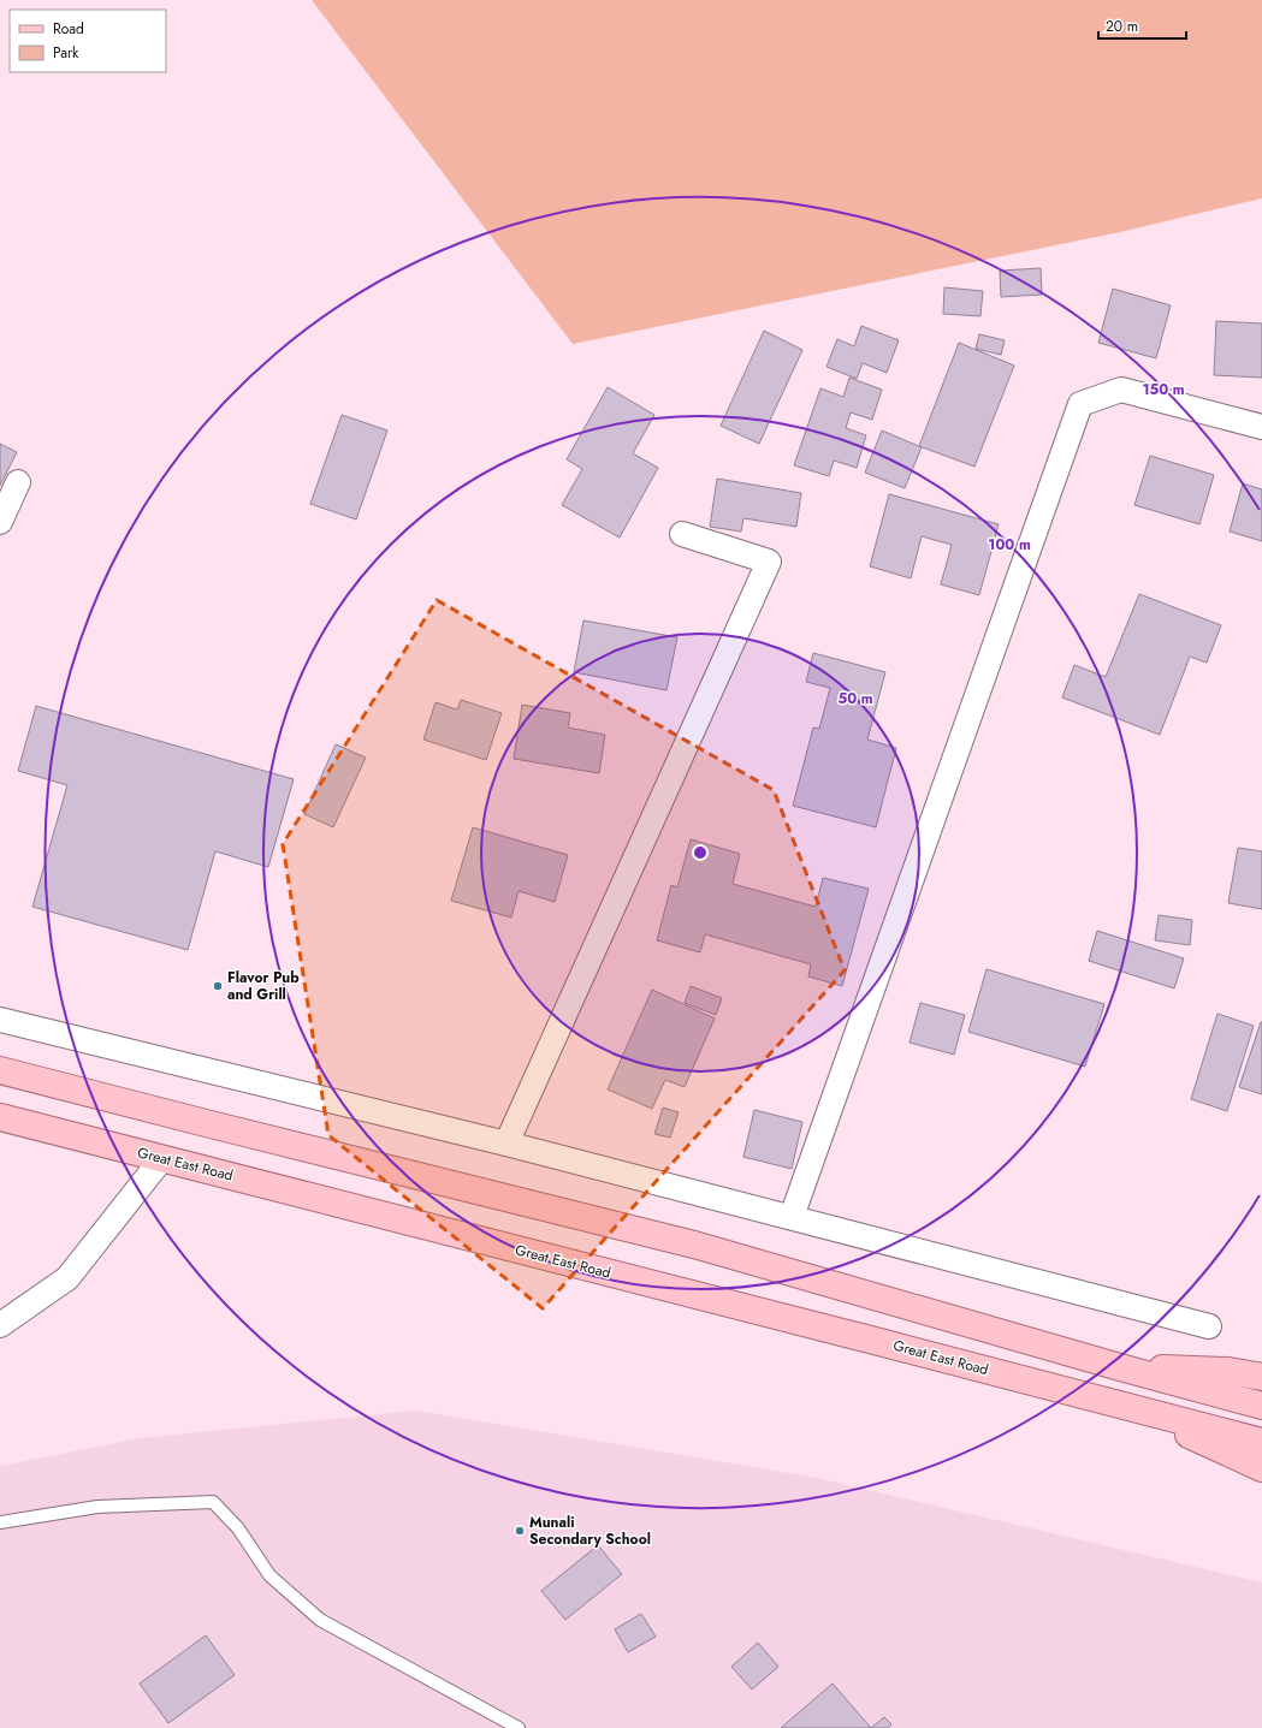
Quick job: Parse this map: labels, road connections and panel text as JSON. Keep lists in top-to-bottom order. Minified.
{"streets":{"main road":["Great East Road"]},"places":["Flavor Pub and Grill","Munali Secondary School"],"legend":["Road","Park"],"scale_bar":"20 m","rings":["150 m","100 m","50 m"]}
